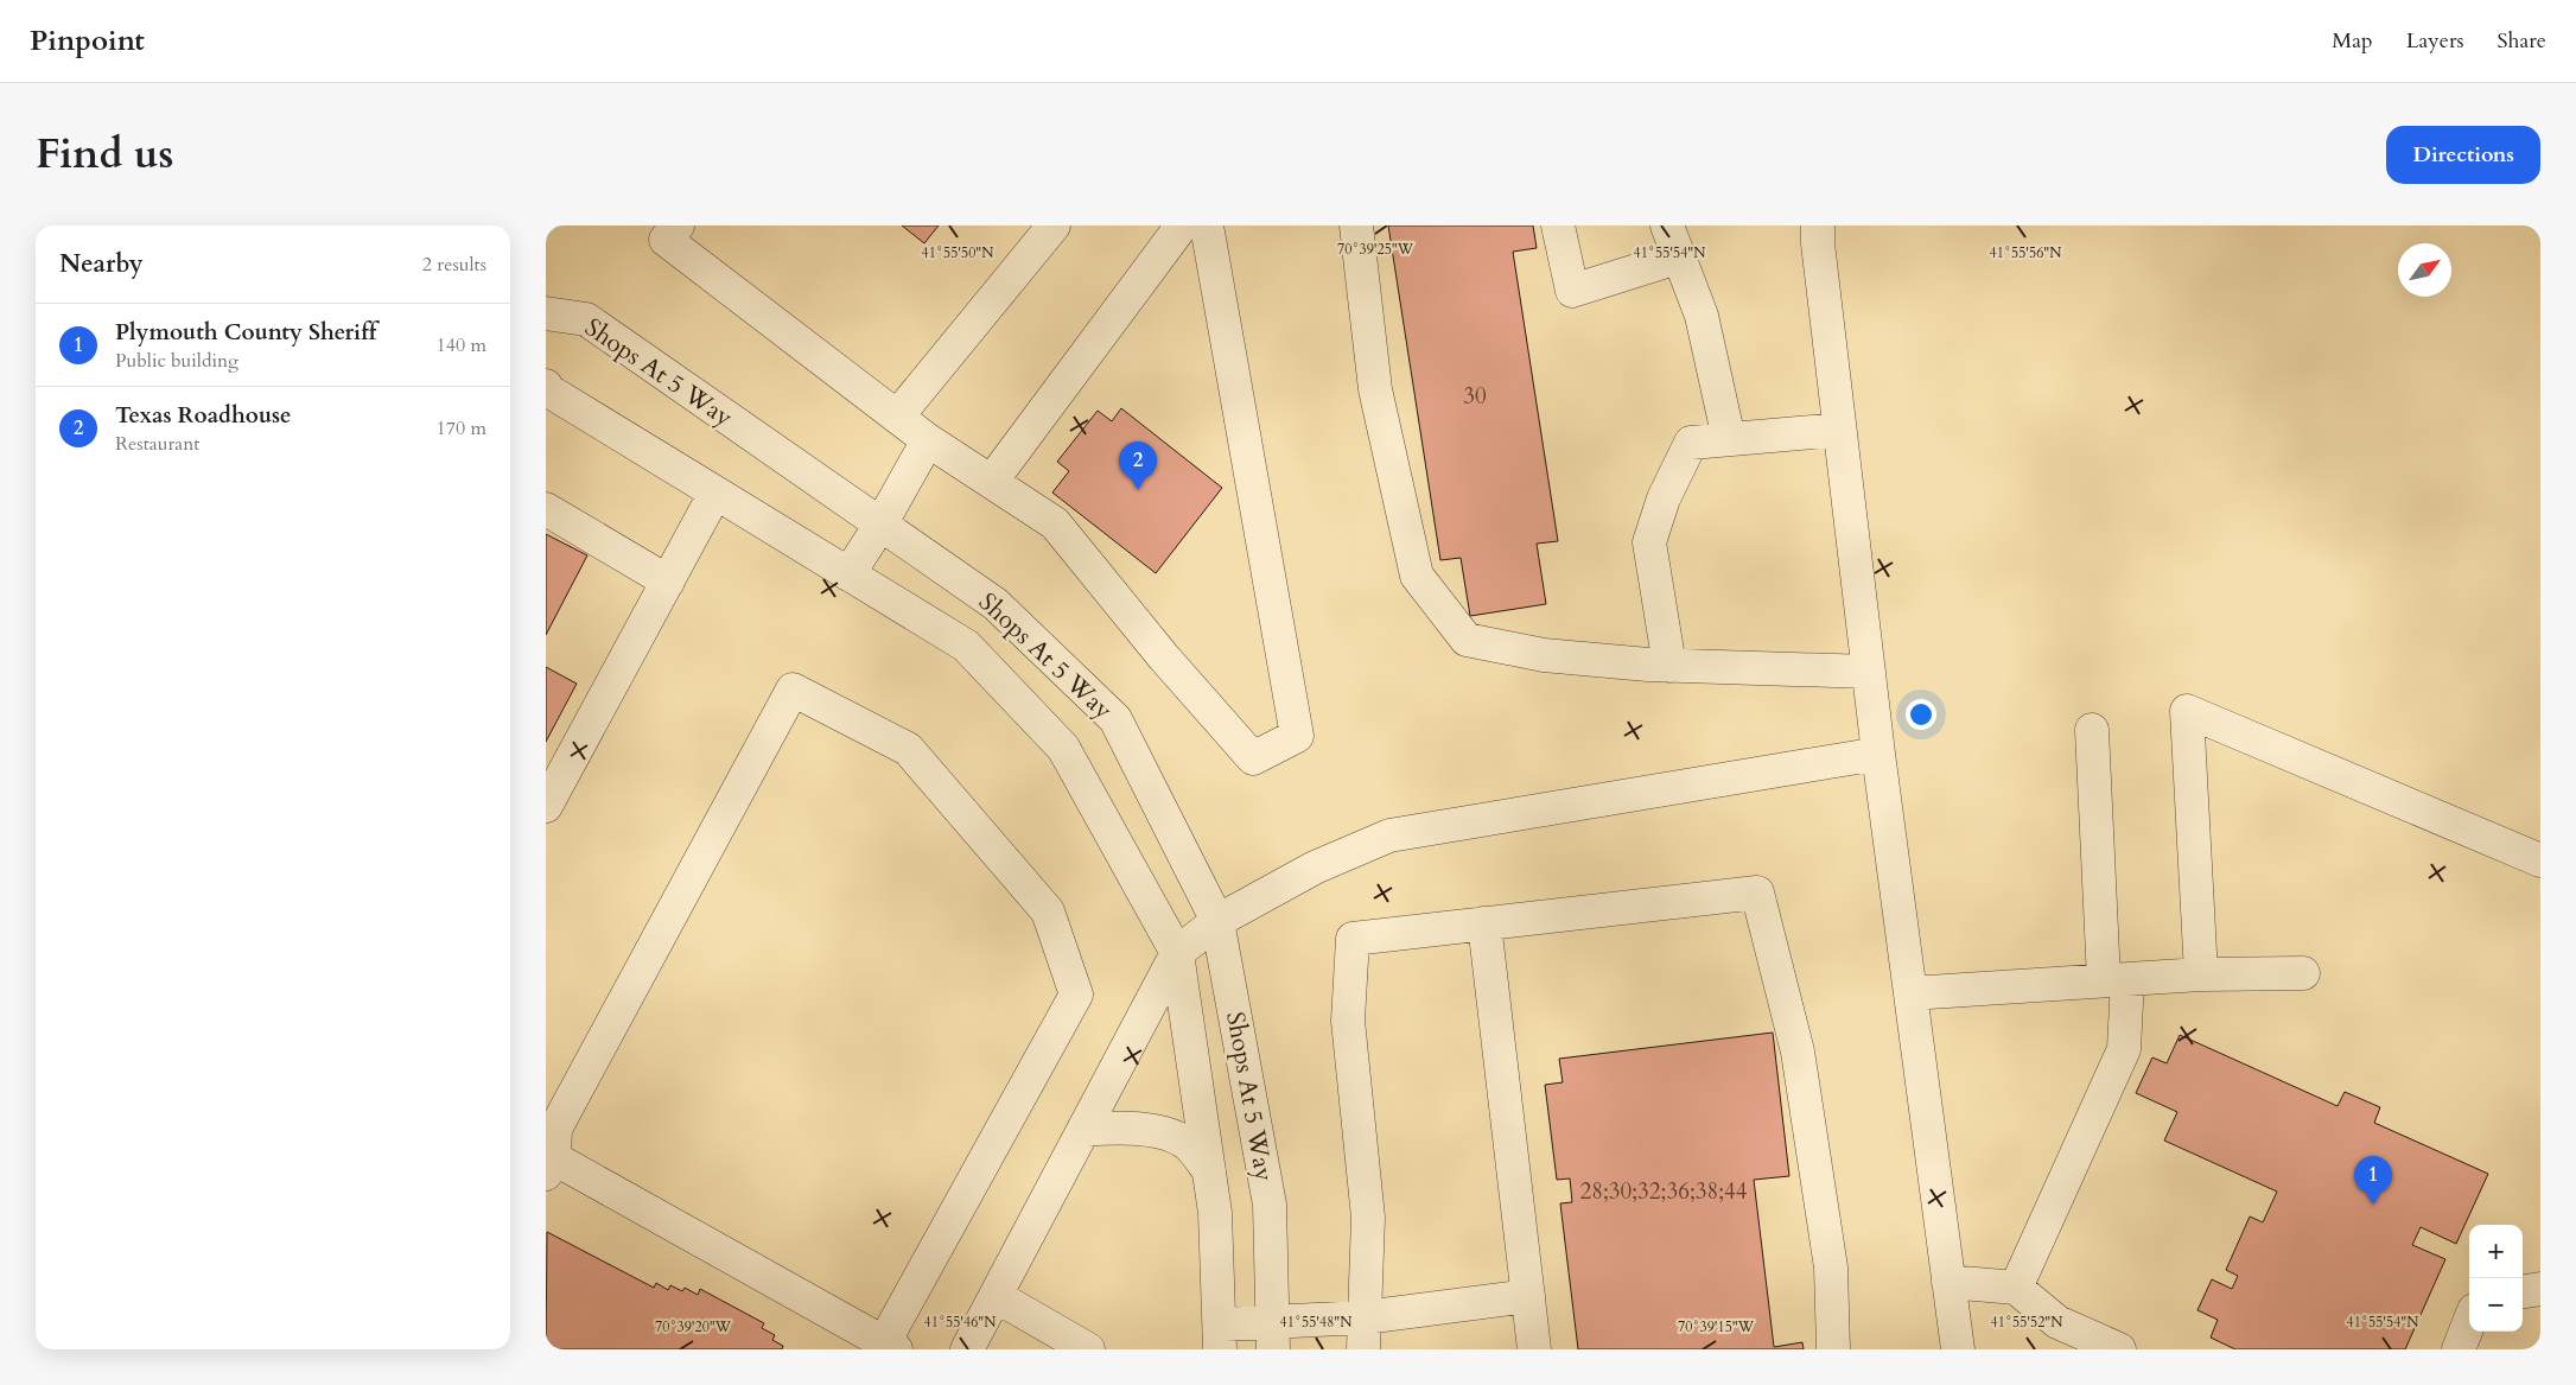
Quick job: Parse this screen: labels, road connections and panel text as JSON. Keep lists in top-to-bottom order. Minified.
{"streets":{"lane":["Shops At 5 Way"]},"house_numbers":["30","28;30;32;36;38;44"],"north":"top right","page":{"header":"Pinpoint","nav":["Map","Layers","Share"],"title":"Find us","buttons":"Directions","heading":["Nearby","2 results"],"list":[{"mark":"1","name":"Plymouth County Sheriff","note":"Public building","value":"140 m"},{"mark":"2","name":"Texas Roadhouse","note":"Restaurant","value":"170 m"}],"pins":["2","1"],"map_buttons":["+","−"]},"coordinates":["70°39'25\"W","41°55'54\"N","41°55'56\"N","41°55'50\"N","41°55'46\"N","41°55'48\"N","41°55'52\"N","70°39'20\"W","70°39'15\"W"]}
